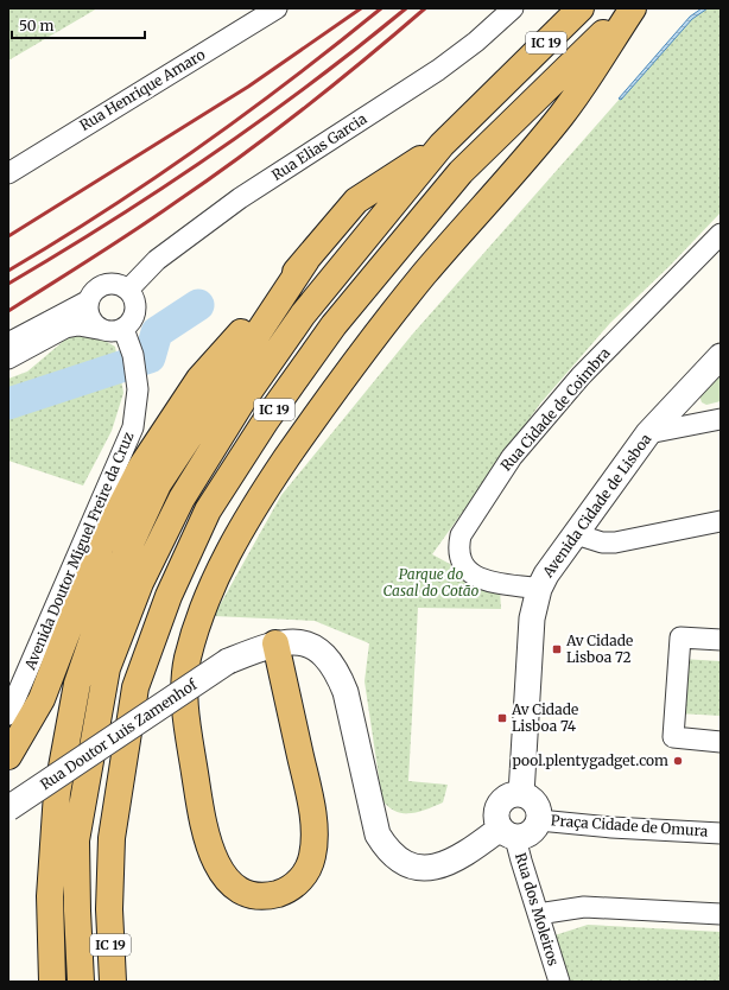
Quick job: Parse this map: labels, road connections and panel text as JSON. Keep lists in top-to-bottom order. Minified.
{"streets":{"highway":["IC 19"],"street":["Rua Henrique Amaro","Rua Elias Garcia","Rua Cidade de Coimbra","Avenida Cidade de Lisboa","Avenida Doutor Miguel Freire da Cruz","Rua Doutor Luis Zamenhof","Praça Cidade de Omura","Rua dos Moleiros"]},"crossings":[["Rua Elias Garcia","Avenida Doutor Miguel Freire da Cruz"],["Rua Cidade de Coimbra","Avenida Cidade de Lisboa"],["Avenida Cidade de Lisboa","Rua Doutor Luis Zamenhof"],["Avenida Cidade de Lisboa","Praça Cidade de Omura"],["Avenida Cidade de Lisboa","Rua dos Moleiros"],["Rua Doutor Luis Zamenhof","Praça Cidade de Omura"],["Rua Doutor Luis Zamenhof","Rua dos Moleiros"],["Praça Cidade de Omura","Rua dos Moleiros"]],"parks":["Parque do Casal do Cotão"],"places":{"transit":["Av Cidade Lisboa 72","Av Cidade Lisboa 74"],"other":["pool.plentygadget.com"]},"scale_bar":"50 m"}
